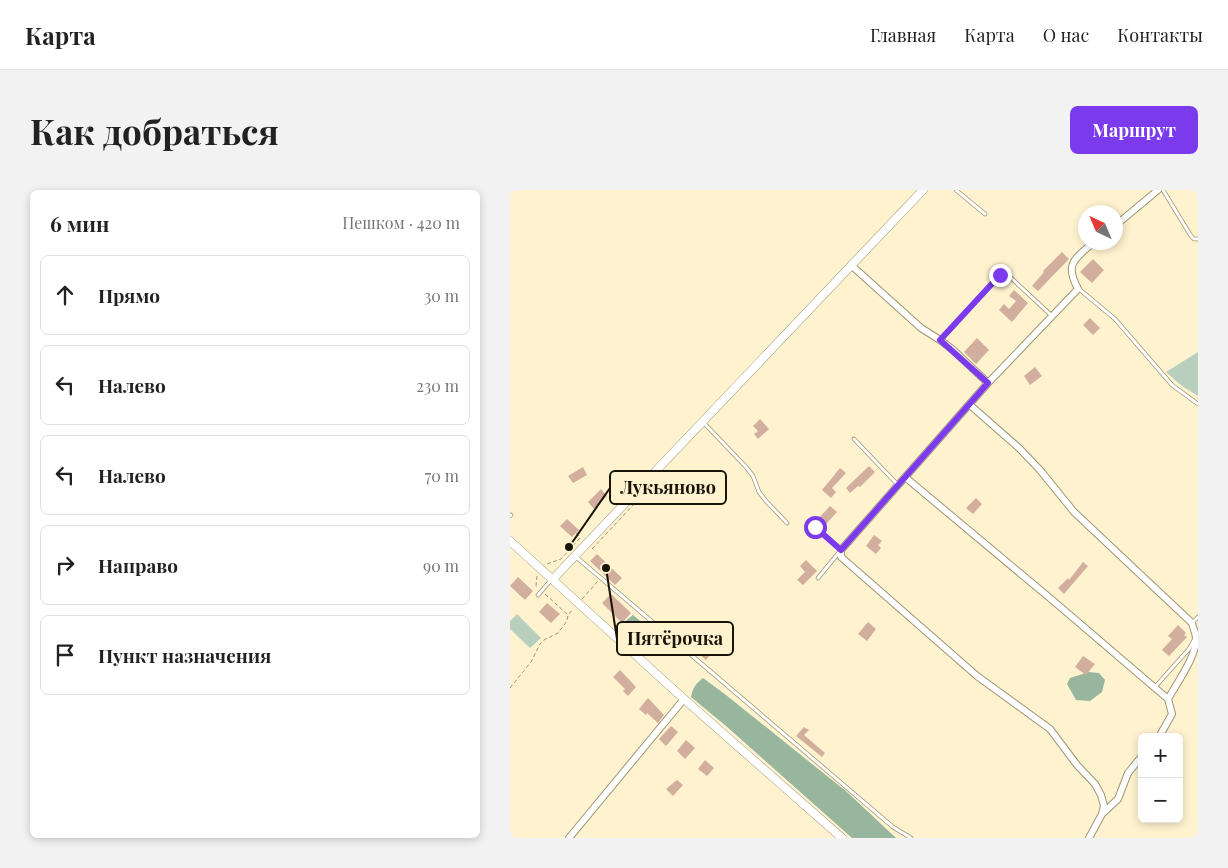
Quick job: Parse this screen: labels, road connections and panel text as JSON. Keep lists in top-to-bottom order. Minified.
{"places":["Лукьяново","Пятёрочка"],"north":"top left","page":{"header":"Карта","nav":["Главная","Карта","О нас","Контакты"],"buttons":"Маршрут","title":"Как добраться","heading":["6 мин","Пешком · 420 m"],"list":[["Прямо","30 m"],["Налево","230 m"],["Налево","70 m"],["Направо","90 m"],"Пункт назначения"],"map_buttons":["+","−"]}}
